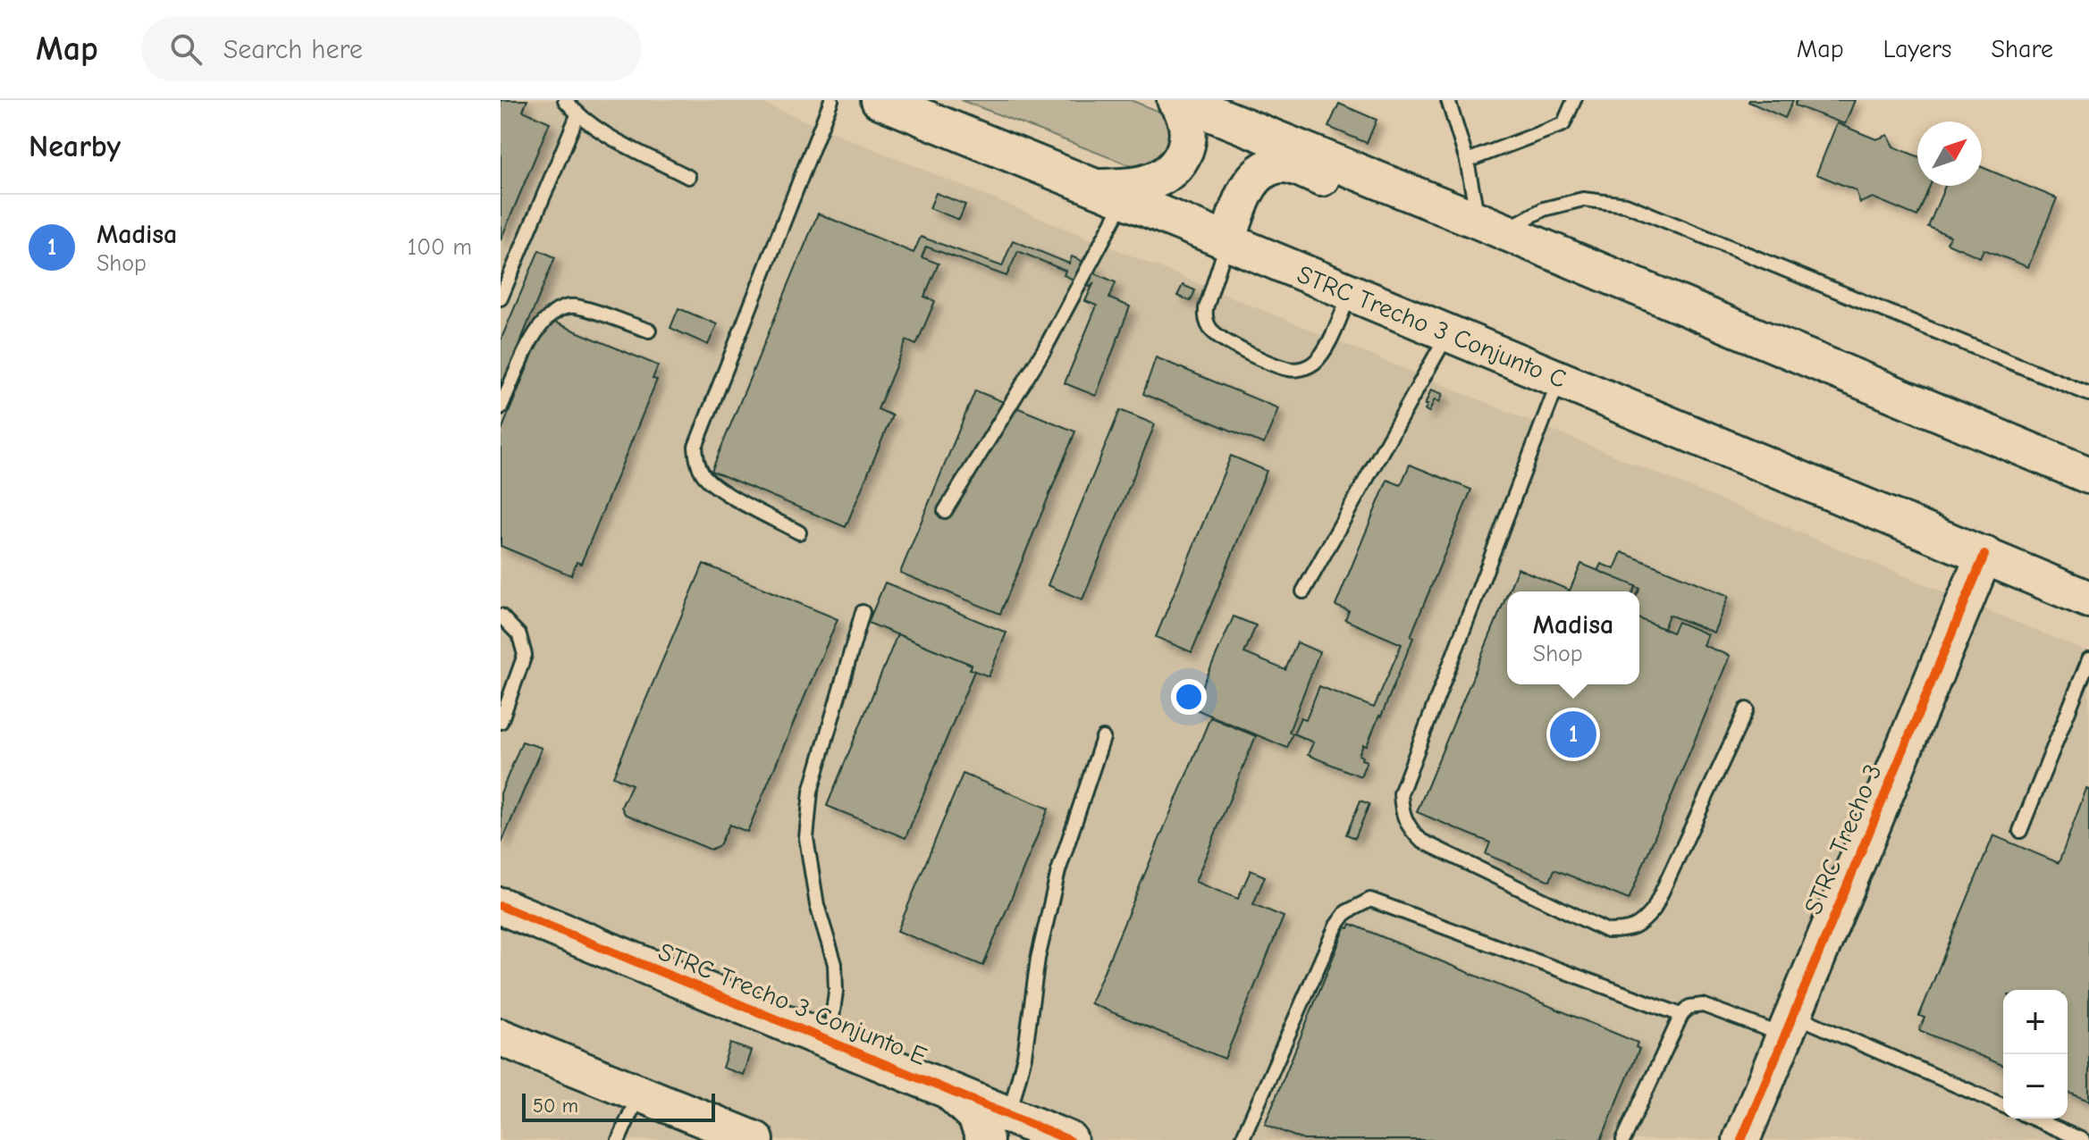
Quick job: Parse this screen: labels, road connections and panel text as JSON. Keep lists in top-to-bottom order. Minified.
{"streets":{"main road":["STRC Trecho 3 Conjunto C","STRC Trecho 3","STRC Trecho 3 Conjunto E"]},"crossings":[["STRC Trecho 3 Conjunto C","STRC Trecho 3"]],"scale_bar":"50 m","north":"top right","page":{"header":"Map","search":"Search here","nav":["Map","Layers","Share"],"heading":"Nearby","list":[{"mark":"1","name":"Madisa","note":"Shop","value":"100 m"}],"popup":["Madisa","Shop"],"pins":"1","map_buttons":["+","−"],"scale":"50 m"}}
